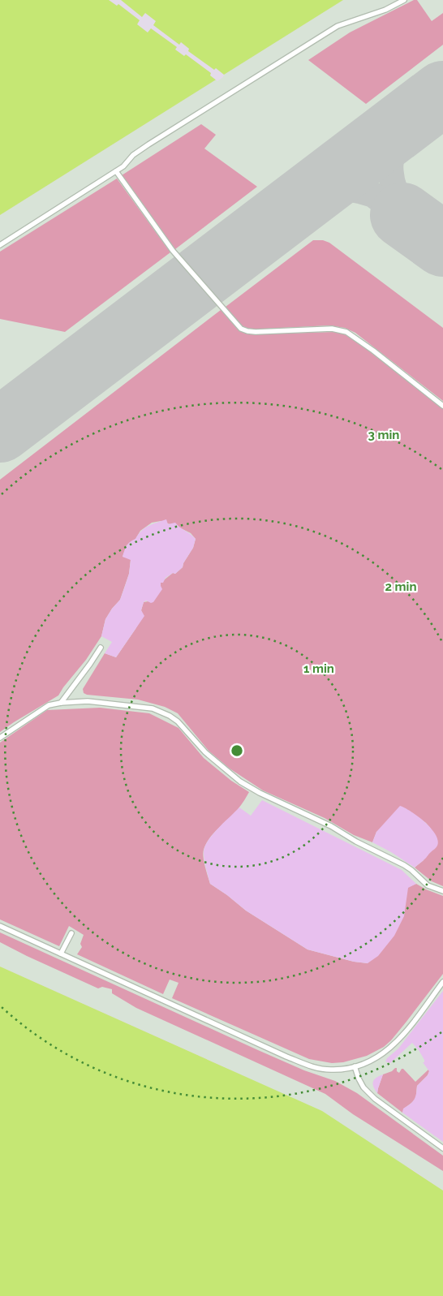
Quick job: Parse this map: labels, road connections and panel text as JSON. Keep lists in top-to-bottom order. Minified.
{"rings":["3 min","2 min","1 min"]}
